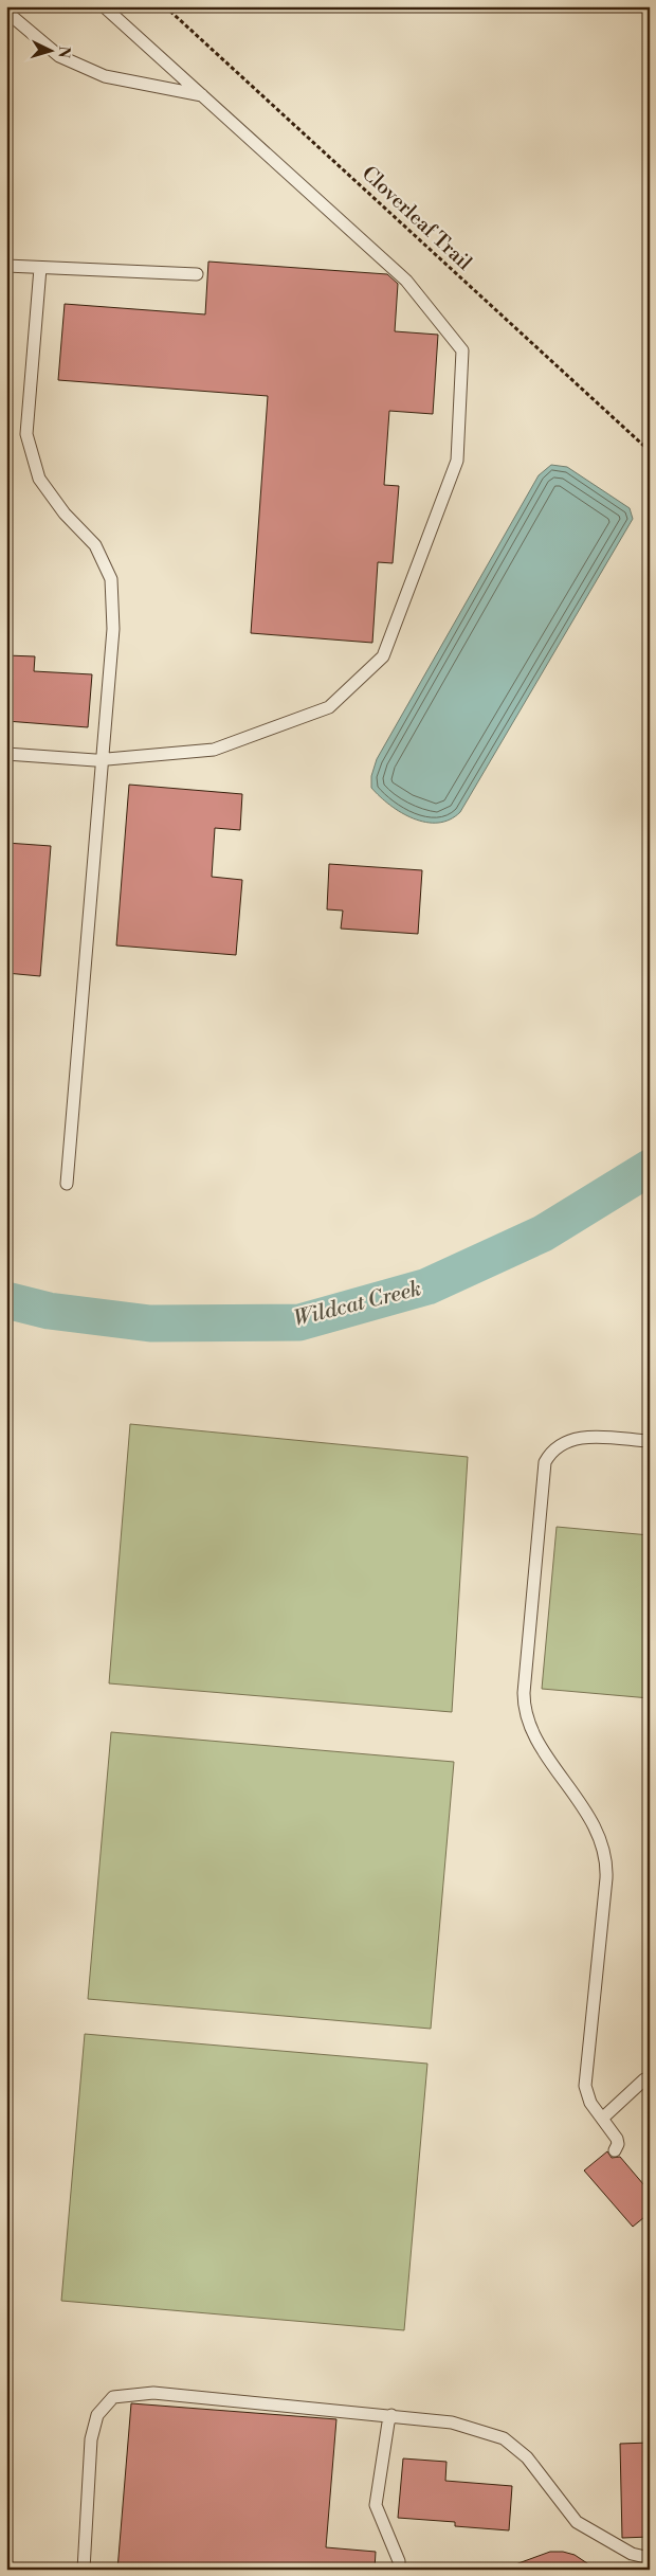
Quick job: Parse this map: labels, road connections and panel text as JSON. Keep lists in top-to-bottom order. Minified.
{"streets":{"path":["Cloverleaf Trail"]},"water":["Wildcat Creek"],"north":"right"}
